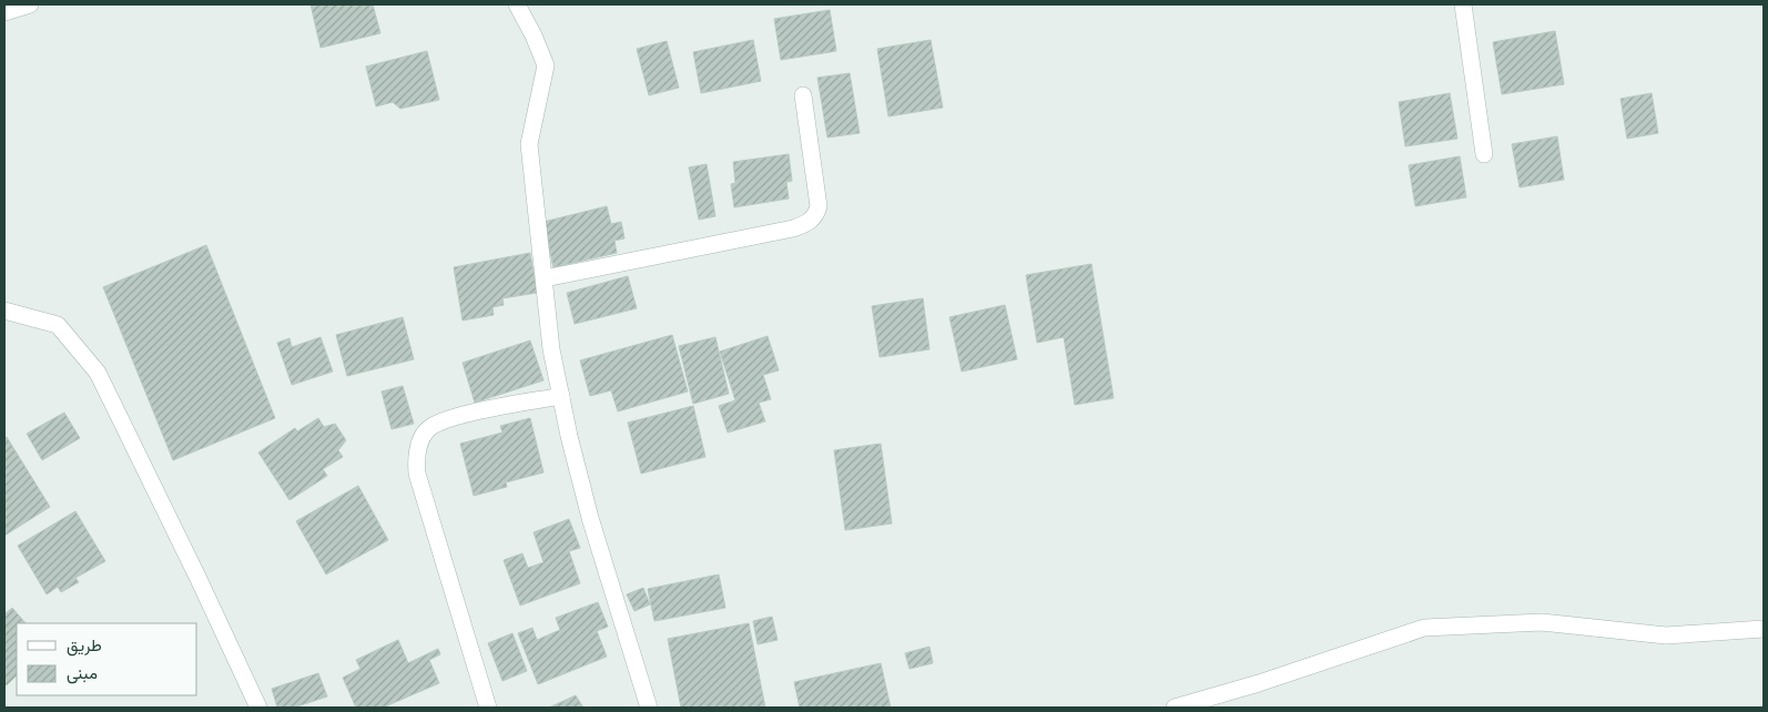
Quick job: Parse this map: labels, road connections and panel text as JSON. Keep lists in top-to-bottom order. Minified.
{"legend":["طريق","مبنى"]}
